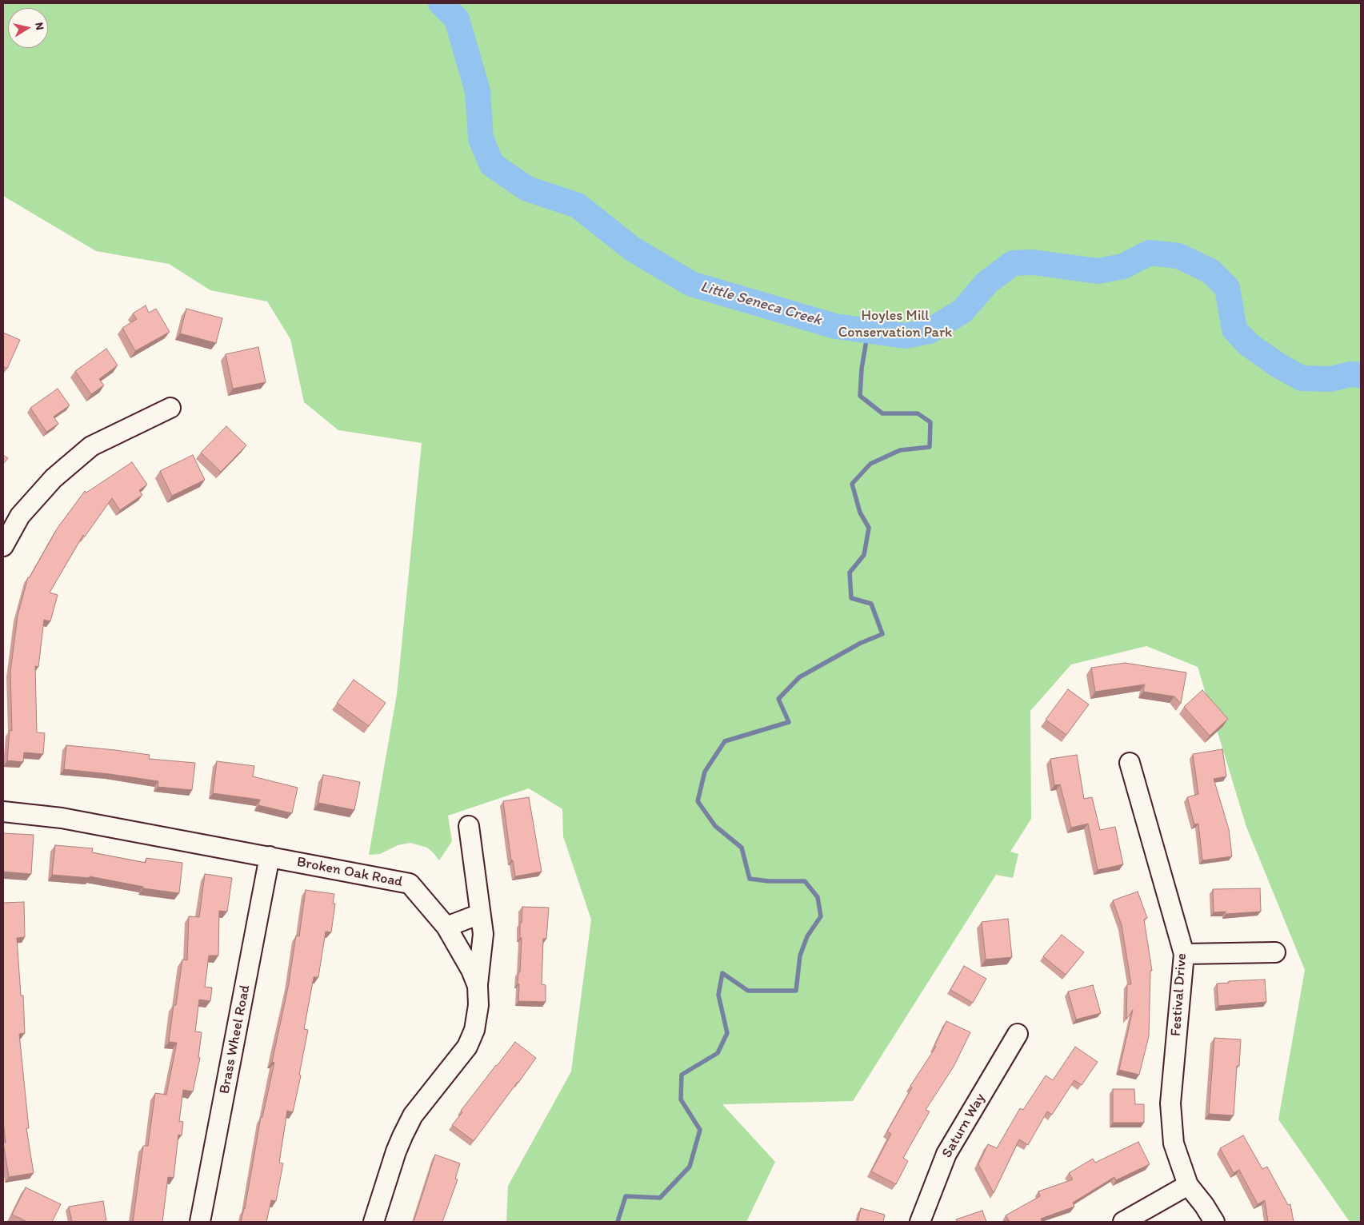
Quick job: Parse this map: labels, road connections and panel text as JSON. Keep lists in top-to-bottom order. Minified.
{"streets":{"street":["Broken Oak Road","Festival Drive","Brass Wheel Road","Saturn Way"]},"crossings":[["Broken Oak Road","Brass Wheel Road"]],"water":["Little Seneca Creek"],"parks":["Hoyles Mill Conservation Park"],"north":"right"}
